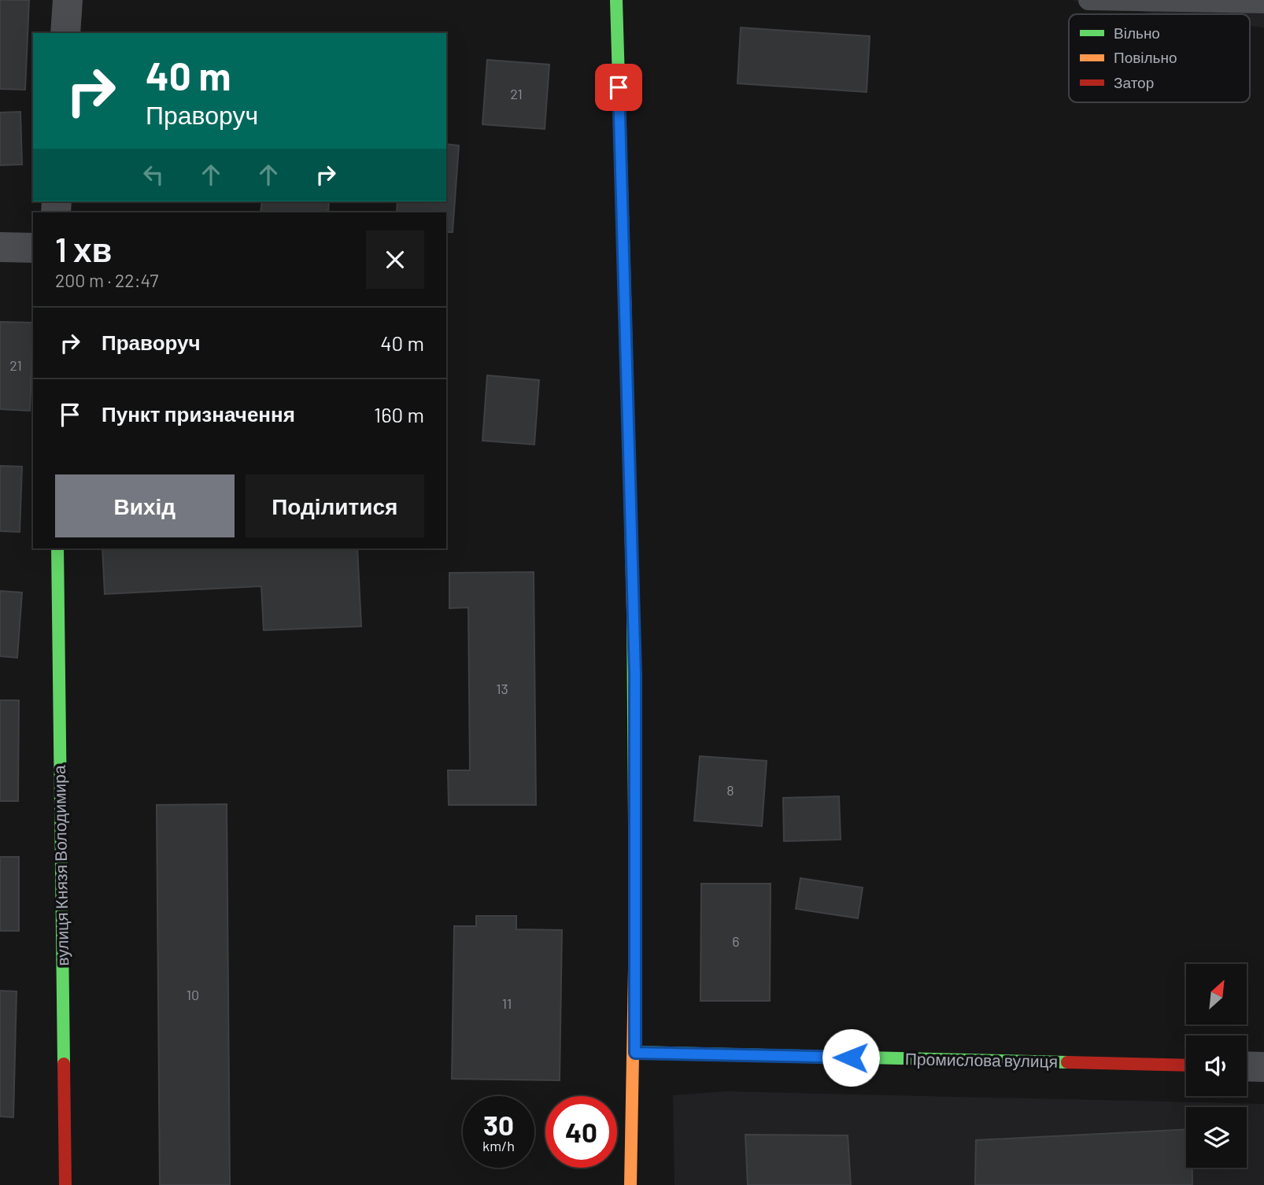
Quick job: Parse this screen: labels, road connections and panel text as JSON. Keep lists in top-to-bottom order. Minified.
{"streets":{"street":["вулиця Князя Володимира","Промислова вулиця"]},"house_numbers":["21","21","13","8","6","10","11"],"legend":["Вільно","Повільно","Затор"],"north":"top right","page":{"turn":["40 m","Праворуч"],"heading":["1 хв","200 m · 22:47"],"list":[{"name":"Праворуч","value":"40 m"},{"name":"Пункт призначення","value":"160 m"}],"buttons":["Вихід","Поділитися"],"speed":"30 km/h","limit":"40"}}
